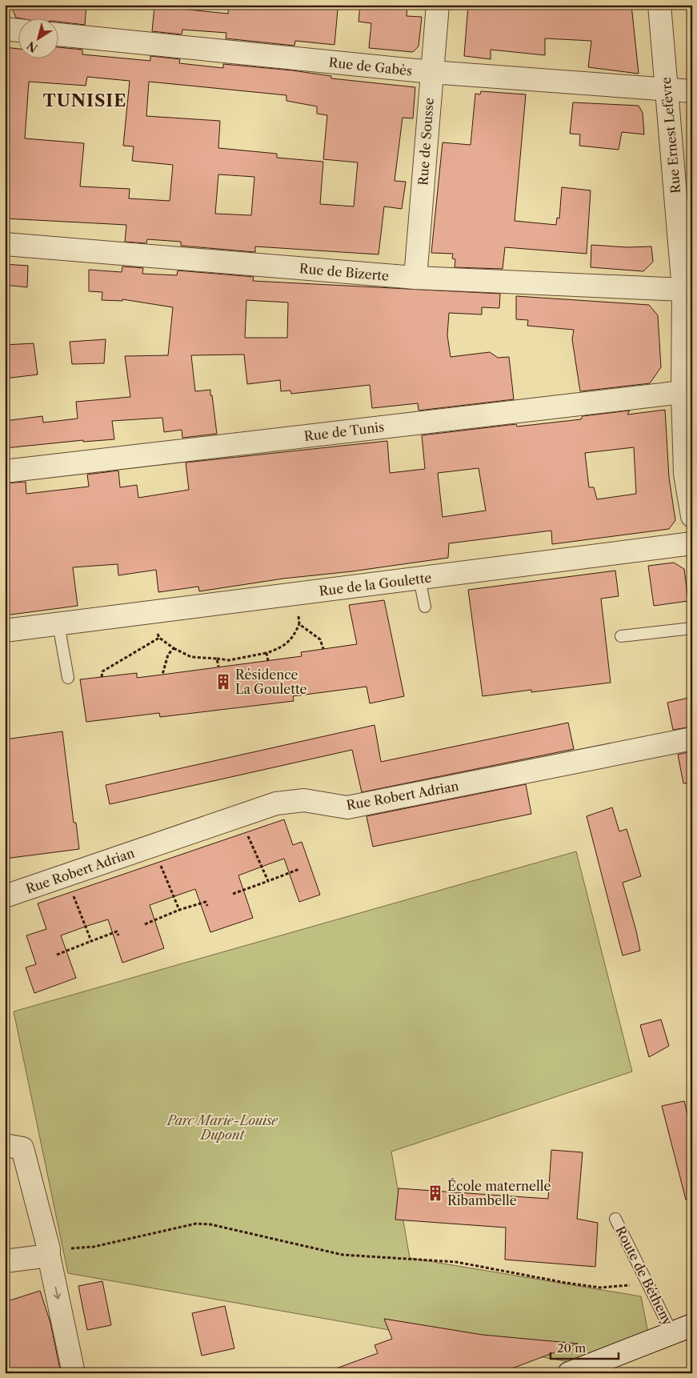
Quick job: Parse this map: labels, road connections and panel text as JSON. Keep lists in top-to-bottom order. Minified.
{"streets":{"street":["Rue de Gabès","Rue Ernest Lefèvre","Rue de Sousse","Rue de Bizerte","Rue de Tunis","Rue de la Goulette","Rue Robert Adrian","Route de Bétheny"]},"crossings":[["Rue de Gabès","Rue Ernest Lefèvre"],["Rue de Gabès","Rue de Sousse"],["Rue Ernest Lefèvre","Rue de Bizerte"],["Rue Ernest Lefèvre","Rue de Tunis"],["Rue de Sousse","Rue de Bizerte"]],"districts":["TUNISIE"],"parks":["Parc Marie-Louise Dupont"],"places":{"building":["Résidence La Goulette","École maternelle Ribambelle"]},"scale_bar":"20 m","north":"bottom left"}
